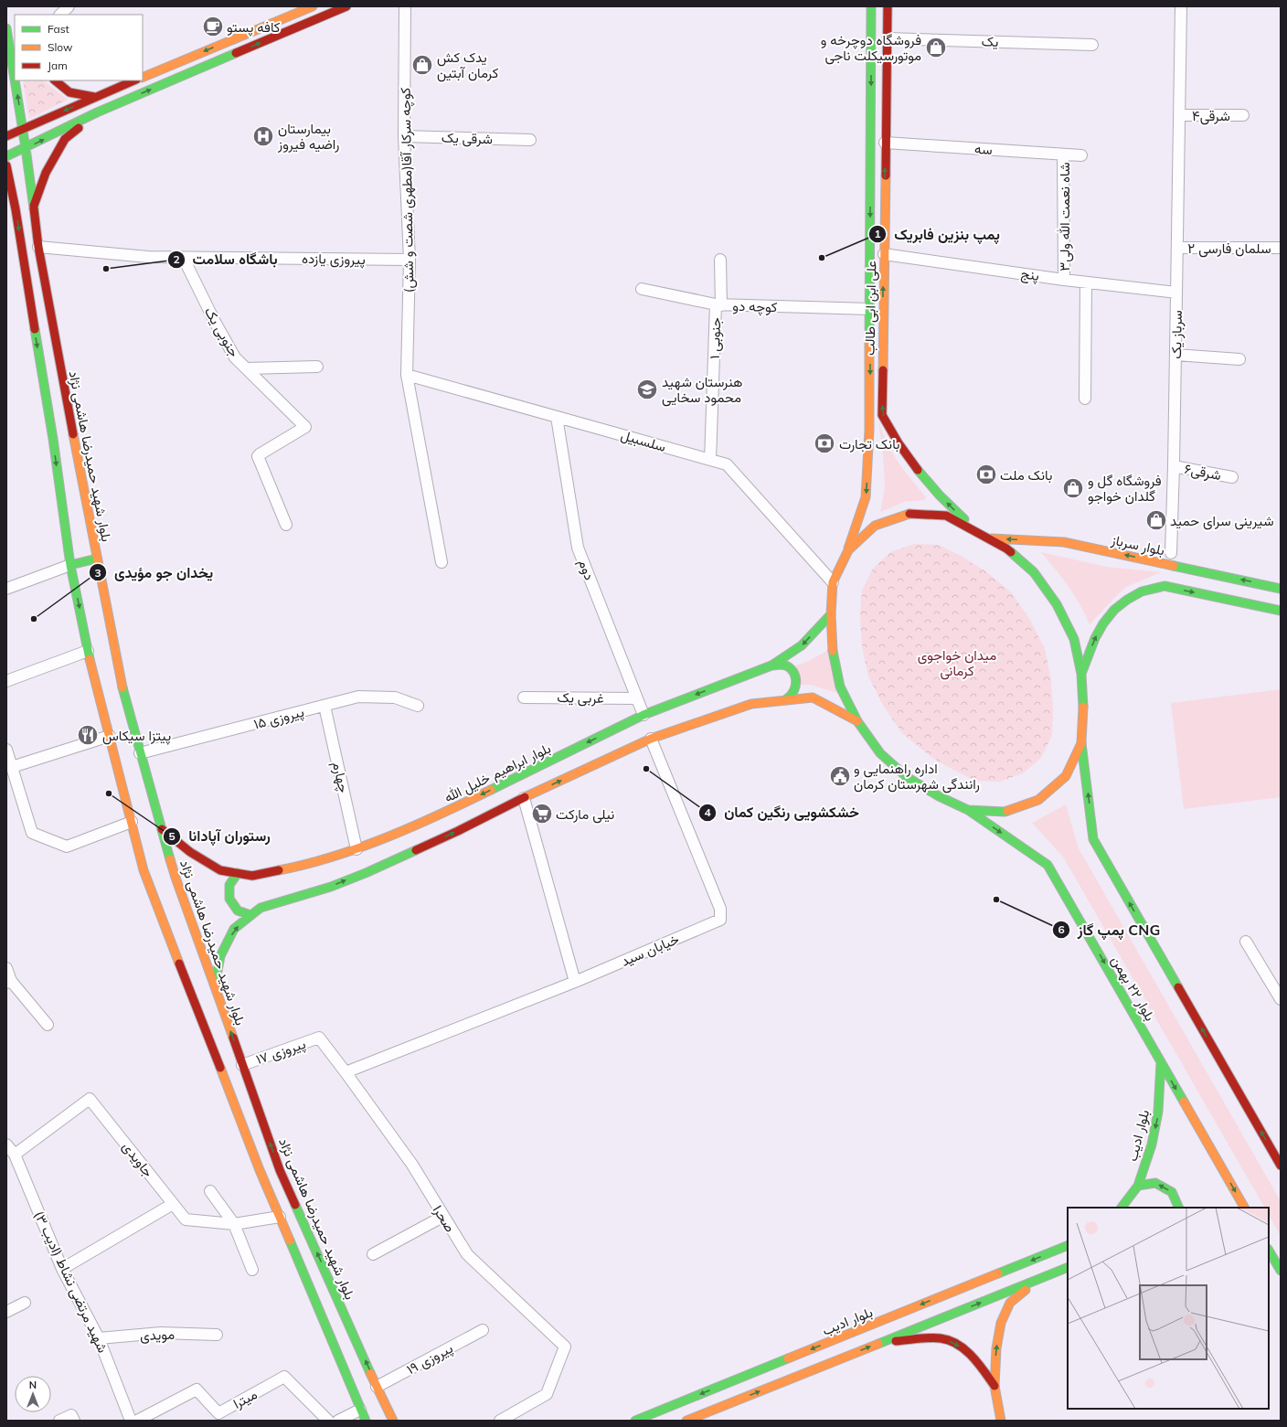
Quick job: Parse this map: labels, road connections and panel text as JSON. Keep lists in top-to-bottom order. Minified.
{"streets":{"main road":["علی ابن ابی طالب","بلوار شهید حمیدرضا هاشمی نژاد","بلوار سرباز","بلوار ابراهیم خلیل الله","بلوار ۲۲ بهمن","بلوار ادیب"],"street":["یک","شرقی۴","شرقی یک","سه","(مطهری شصت و شش)کوچه سرکار آقا","شاه نعمت الله ولی۳","سلمان فارسى ٢","پیروزی یازده","پنج","کوچه دو","جنوبی یک","سرباز یک","جنوبی ۱","سلسبیل","شرقی۶","دوم","غربی یک","پیروزی ۱۵","چهارم","خیابان سید","پیروزی ۱۷","جاویدی","صحرا","شهید مرتضی نشاط (ادیب ۳)","مویدی","پیروزی ۱۹","میترا"]},"crossings":[["یک","علی ابن ابی طالب"],["شرقی۴","سرباز یک"],["شرقی یک","(مطهری شصت و شش)کوچه سرکار آقا"],["سه","شاه نعمت الله ولی۳"],["سه","علی ابن ابی طالب"],["(مطهری شصت و شش)کوچه سرکار آقا","پیروزی یازده"],["(مطهری شصت و شش)کوچه سرکار آقا","سلسبیل"],["شاه نعمت الله ولی۳","پنج"],["سلمان فارسى ٢","سرباز یک"],["پیروزی یازده","جنوبی یک"],["پیروزی یازده","بلوار شهید حمیدرضا هاشمی نژاد"],["پنج","علی ابن ابی طالب"],["پنج","سرباز یک"],["کوچه دو","علی ابن ابی طالب"],["کوچه دو","جنوبی ۱"],["سرباز یک","شرقی۶"],["جنوبی ۱","سلسبیل"],["سلسبیل","دوم"],["بلوار شهید حمیدرضا هاشمی نژاد","پیروزی ۱۵"],["بلوار شهید حمیدرضا هاشمی نژاد","بلوار ابراهیم خلیل الله"],["بلوار شهید حمیدرضا هاشمی نژاد","پیروزی ۱۷"],["بلوار شهید حمیدرضا هاشمی نژاد","پیروزی ۱۹"],["دوم","غربی یک"],["دوم","بلوار ابراهیم خلیل الله"],["پیروزی ۱۵","چهارم"],["بلوار ابراهیم خلیل الله","چهارم"],["بلوار ۲۲ بهمن","بلوار ادیب"],["پیروزی ۱۷","صحرا"],["جاویدی","شهید مرتضی نشاط (ادیب ۳)"],["شهید مرتضی نشاط (ادیب ۳)","مویدی"]],"one_way":["بلوار سرباز"],"parks":["میدان خواجوی کرمانی"],"places":{"cafe":["کافه پستو"],"shop":["فروشگاه دوچرخه و موتورسیکلت ناجی","یدک کش کرمان آبتین","فروشگاه گل و گلدان خواجو","شیرینی سرای حمید"],"hospital":["بیمارستان راضیه فیروز"],"other":["پمپ بنزین فابریک","باشگاه سلامت","یخدان جو مؤیدی","خشکشویی رنگین کمان","رستوران آپادانا","پمپ گاز CNG"],"school or university":["هنرستان شهید محمود سخایی"],"bank":["بانک تجارت","بانک ملت"],"restaurant":["پیتزا سیکاس"],"public building":["اداره راهنمایی و رانندگی شهرستان کرمان"],"supermarket":["نیلی مارکت"]},"legend":["Fast","Slow","Jam"],"north":"top"}
